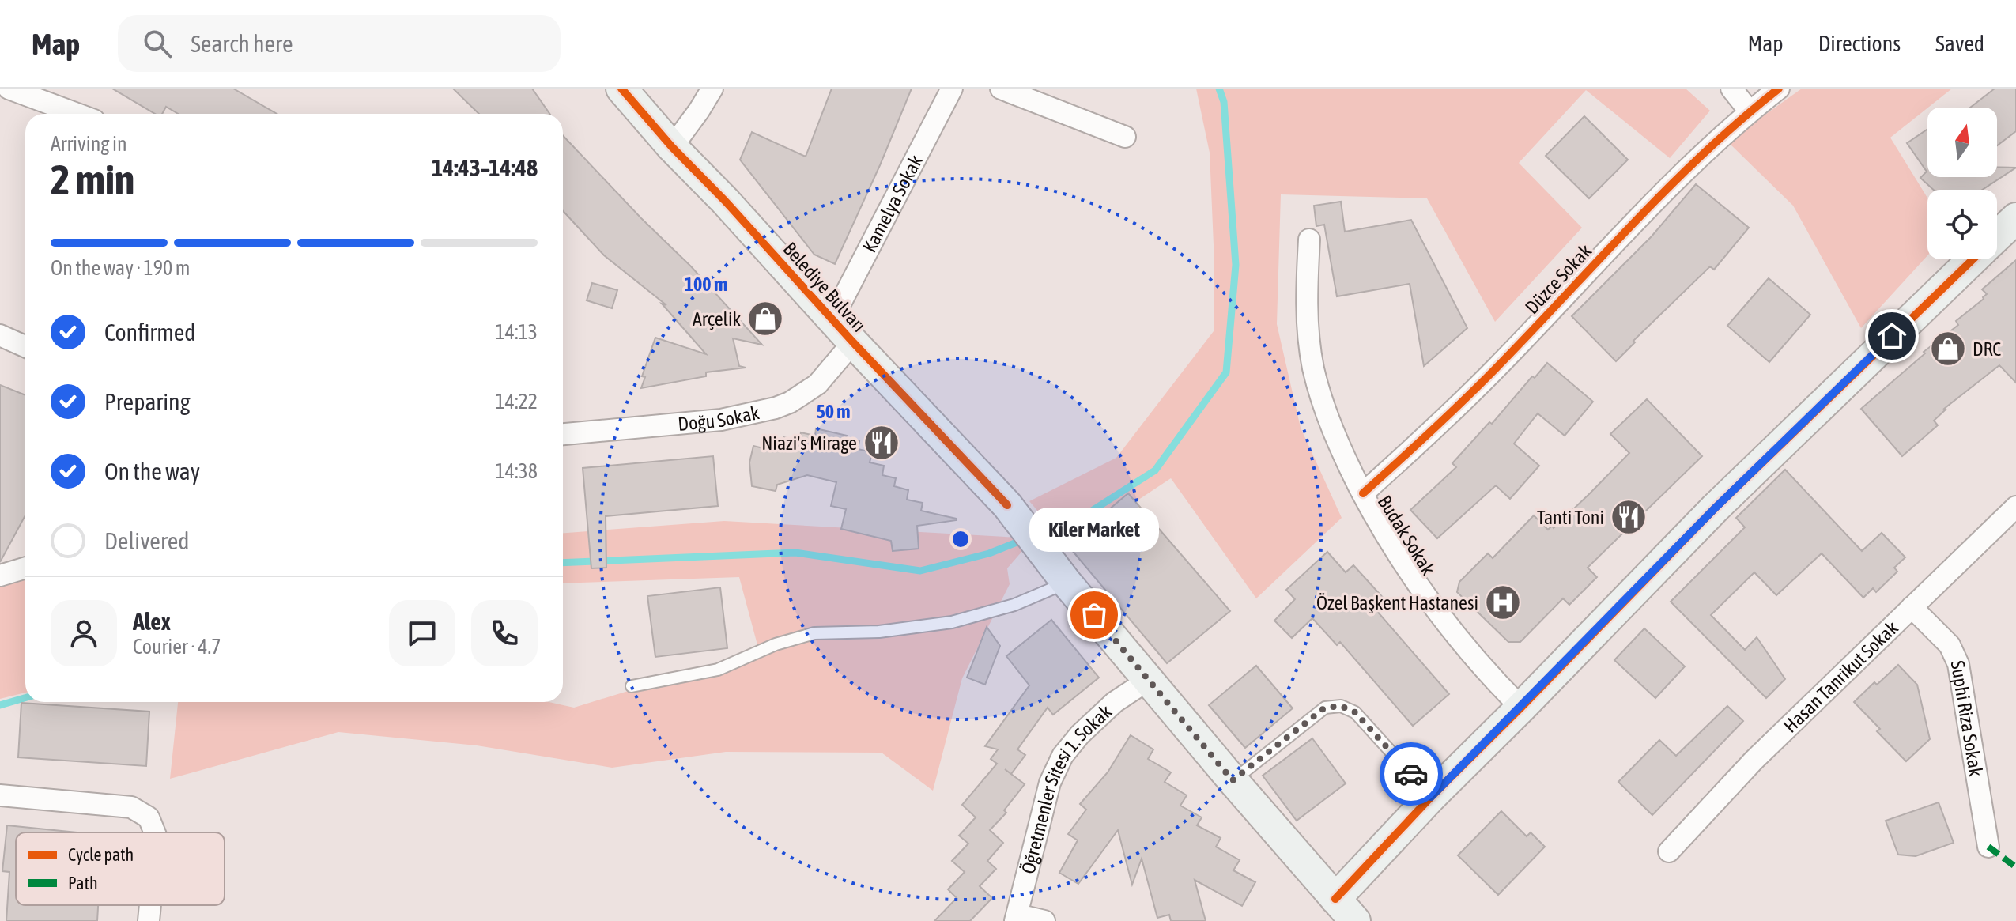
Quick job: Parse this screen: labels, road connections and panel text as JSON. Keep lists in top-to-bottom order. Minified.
{"streets":{"main road":["Belediye Bulvarı"],"street":["Kamelya Sokak","Düzce Sokak","Doğu Sokak","Budak Sokak","Hasan Tanrikut Sokak","Suphi Riza Sokak","Öğretmenler Sitesi 1. Sokak"]},"crossings":[["Kamelya Sokak","Belediye Bulvarı"],["Düzce Sokak","Budak Sokak"],["Belediye Bulvarı","Doğu Sokak"],["Belediye Bulvarı","Öğretmenler Sitesi 1. Sokak"],["Hasan Tanrikut Sokak","Suphi Riza Sokak"]],"places":{"shop":["Arçelik","DRC"],"restaurant":["Niazi's Mirage","Tanti Toni"],"hospital":["Özel Başkent Hastanesi"],"other":["Kiler Market"]},"legend":["Cycle path","Path"],"north":"top","page":{"header":"Map","search":"Search here","nav":["Map","Directions","Saved"],"heading":["2 min","Arriving in","14:43–14:48"],"panel":["Alex","Courier · 4.7"],"bar":"On the way · 190 m","list":[["Confirmed","14:13"],["Preparing","14:22"],["On the way","14:38"],"Delivered"],"bubble":"Kiler Market"},"rings":["100 m","50 m"]}
